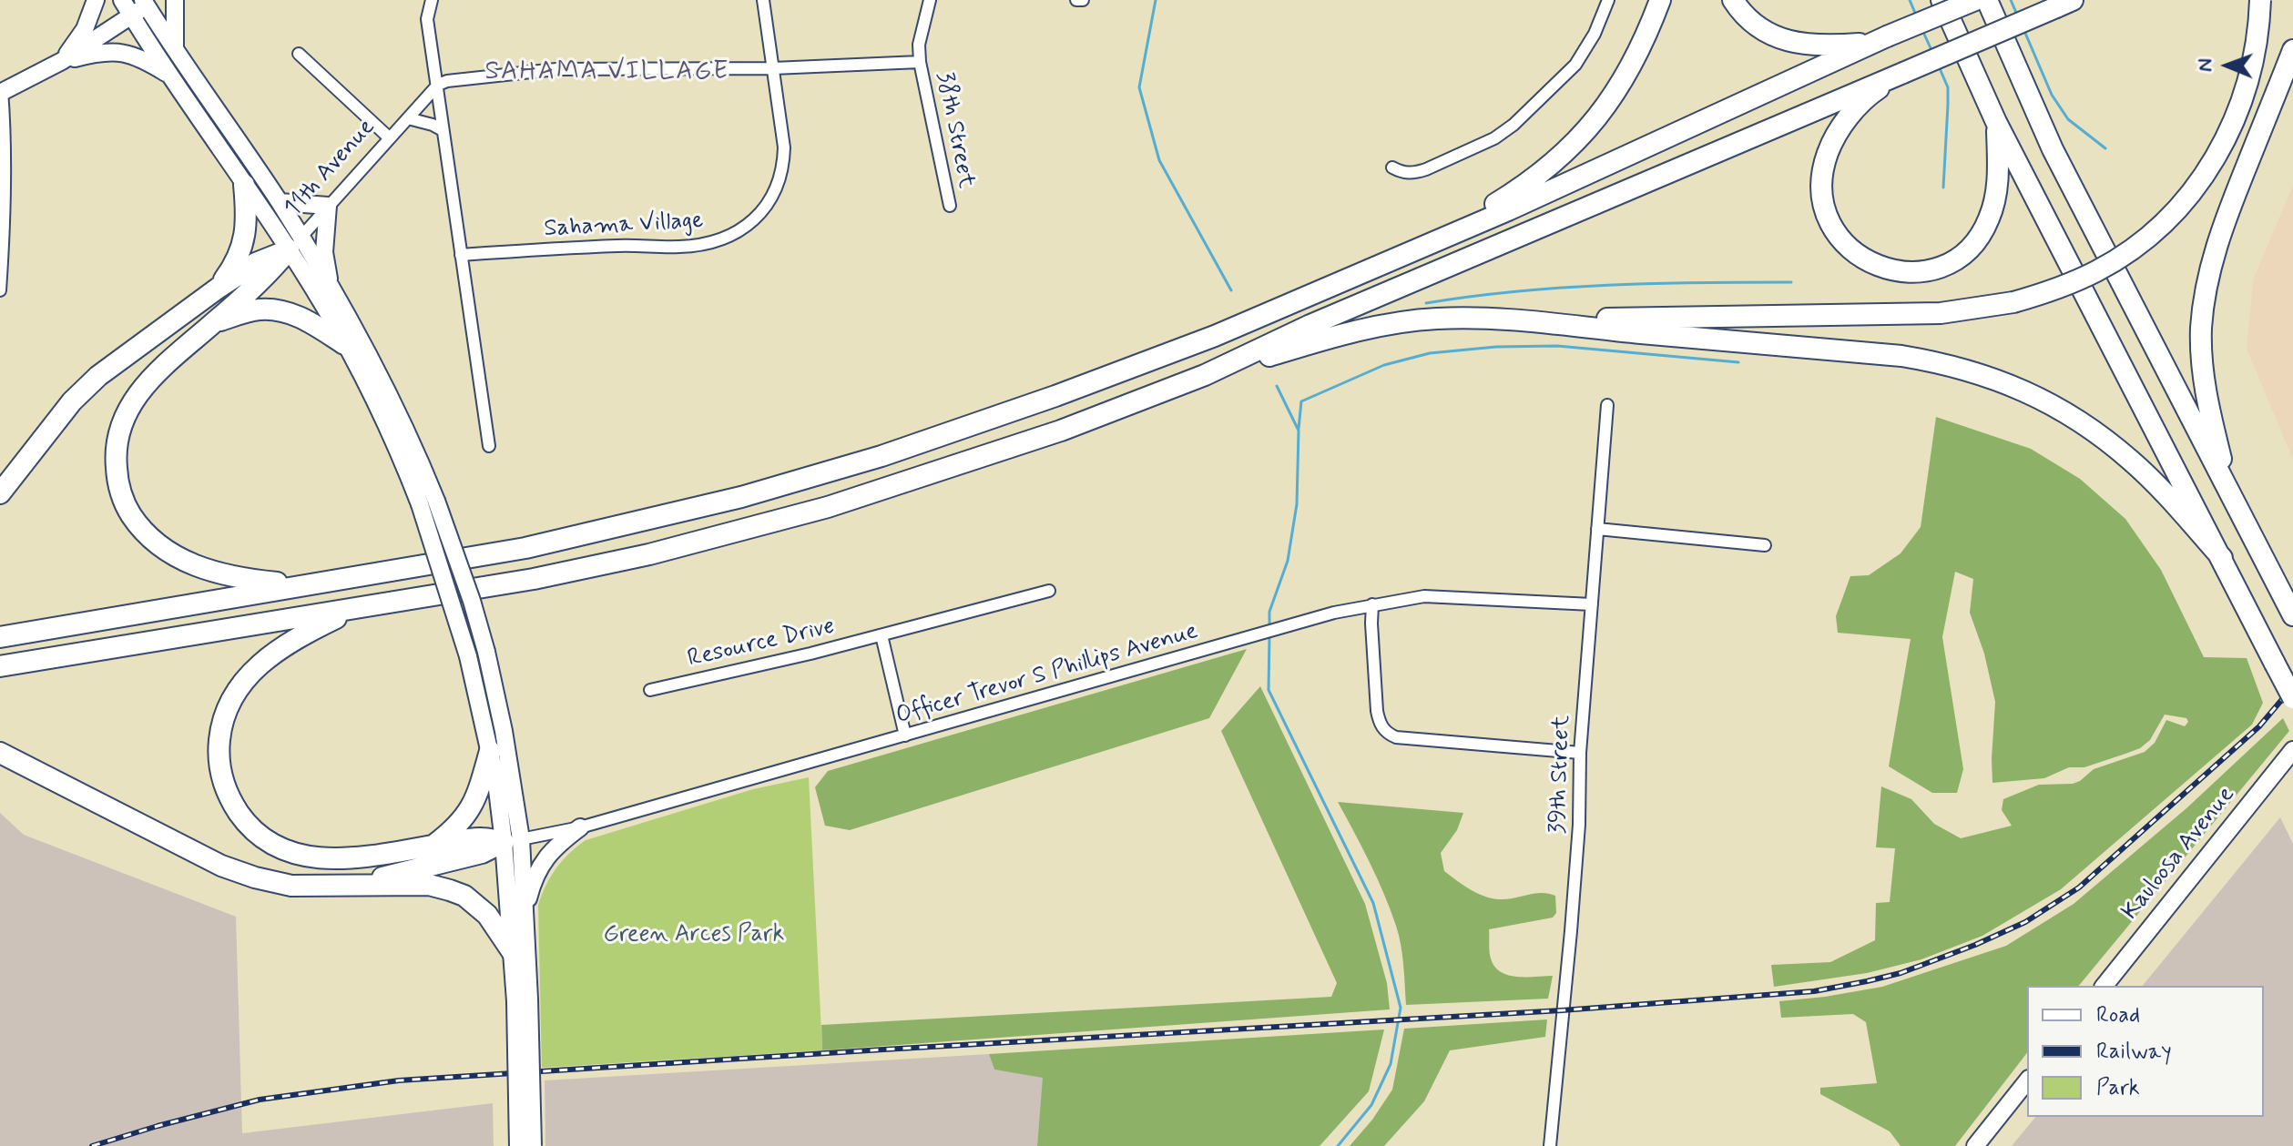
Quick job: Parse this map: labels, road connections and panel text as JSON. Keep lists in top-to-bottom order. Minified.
{"streets":{"main road":["Kauloosa Avenue"],"street":["38th Street","11th Avenue","Sahama Village","Resource Drive","Officer Trevor S Phillips Avenue","39th Street"]},"crossings":[["Officer Trevor S Phillips Avenue","39th Street"]],"districts":["SAHAMA VILLAGE"],"parks":["Green Arces Park"],"legend":["Road","Railway","Park"],"north":"left"}
